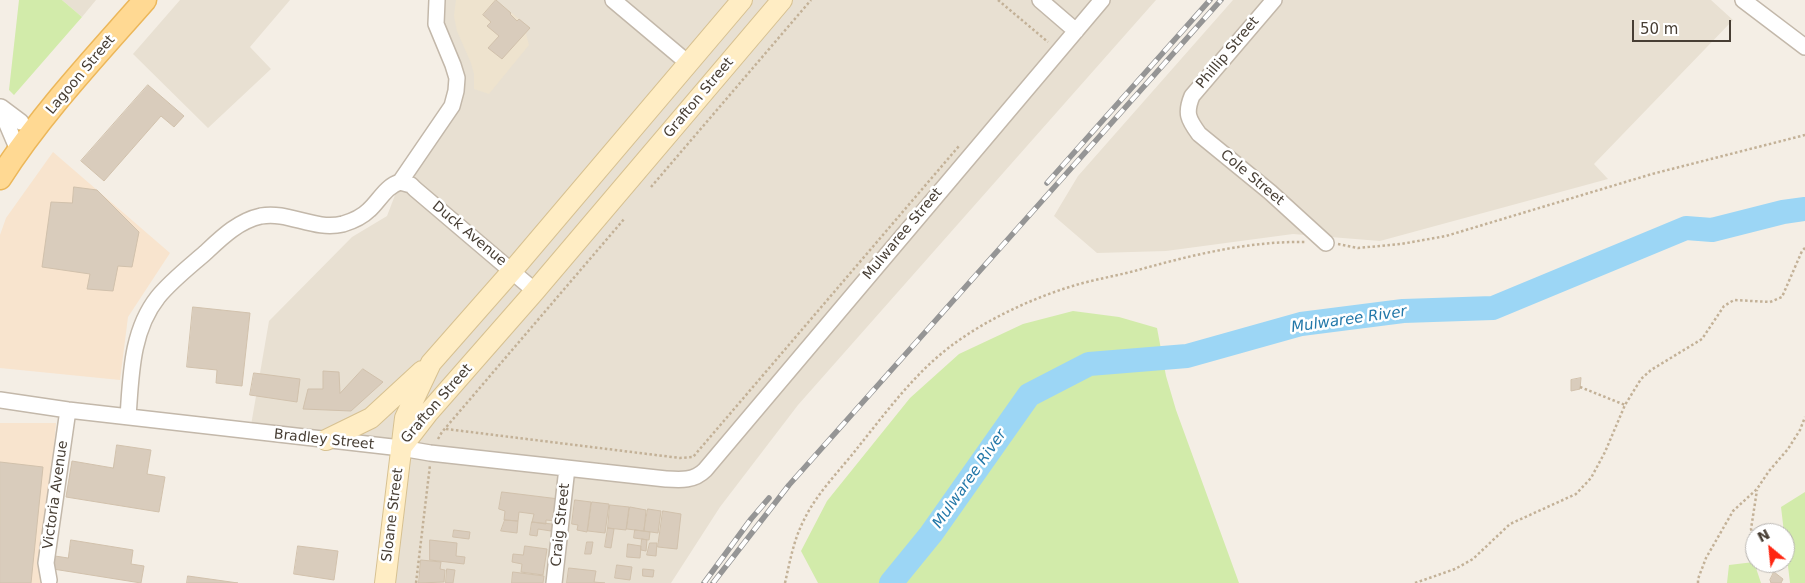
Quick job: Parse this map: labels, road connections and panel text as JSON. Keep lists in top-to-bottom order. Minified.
{"streets":{"main road":["Lagoon Street"],"street":["Phillip Street","Grafton Street","Cole Street","Duck Avenue","Mulwaree Street","Bradley Street","Victoria Avenue","Sloane Street","Craig Street"]},"crossings":[["Phillip Street","Cole Street"],["Grafton Street","Duck Avenue"],["Grafton Street","Bradley Street"],["Grafton Street","Sloane Street"],["Mulwaree Street","Bradley Street"],["Bradley Street","Victoria Avenue"],["Bradley Street","Sloane Street"],["Bradley Street","Craig Street"]],"water":["Mulwaree River"],"scale_bar":"50 m","north":"top left"}
